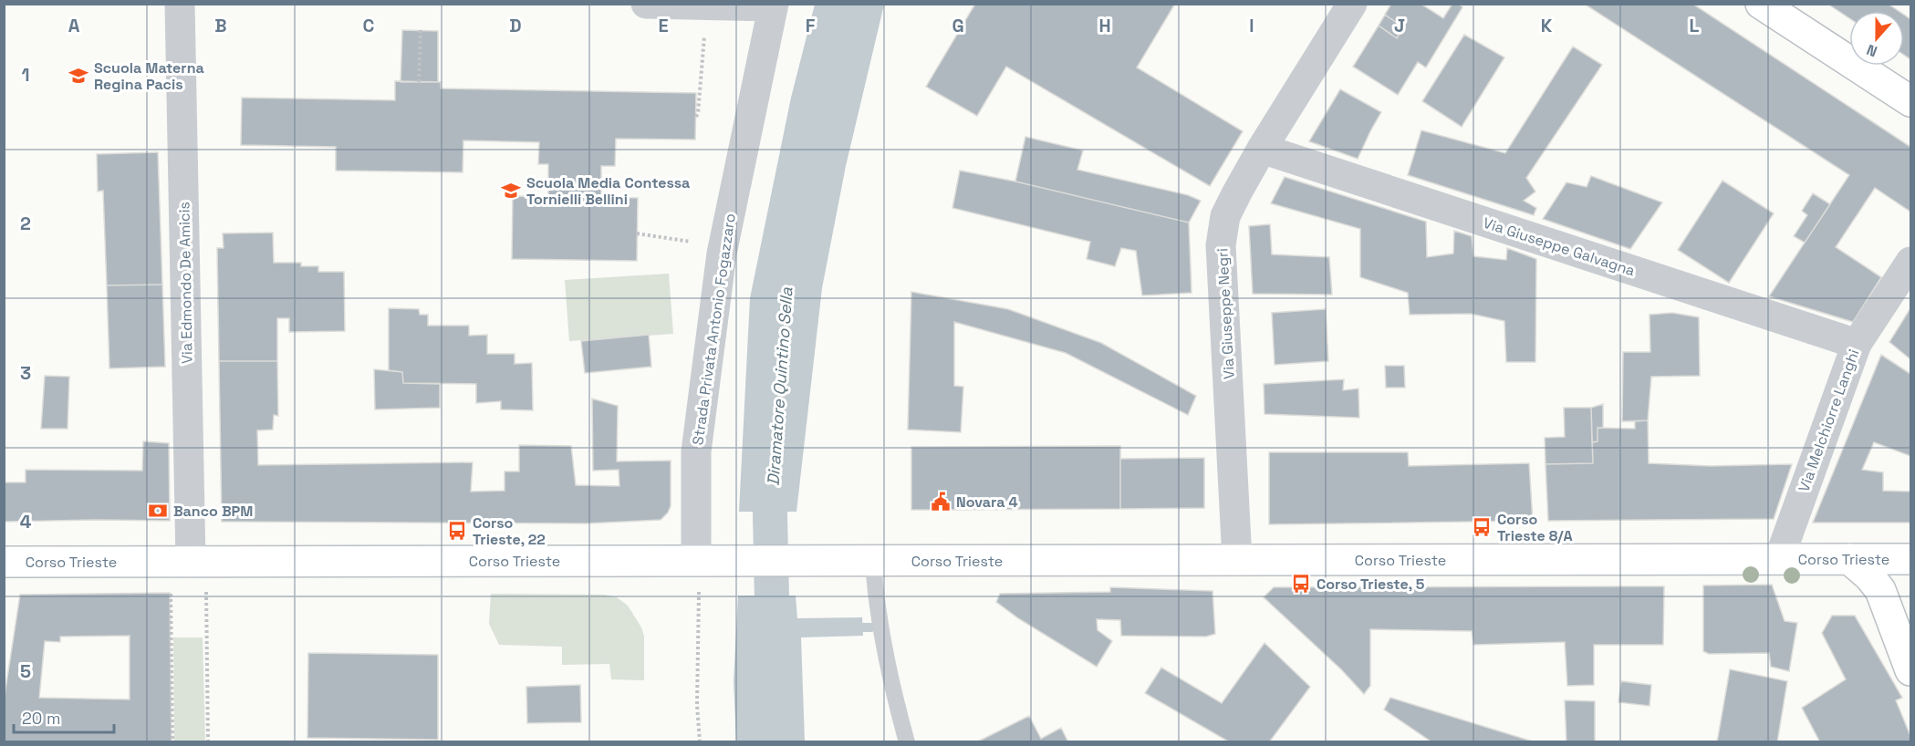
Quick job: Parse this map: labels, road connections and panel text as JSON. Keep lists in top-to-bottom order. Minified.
{"streets":{"main road":["Corso Trieste"],"street":["Via Giuseppe Galvagna","Via Edmondo De Amicis","Via Giuseppe Negri","Strada Privata Antonio Fogazzaro","Via Melchiorre Langhi"]},"crossings":[["Via Giuseppe Galvagna","Via Giuseppe Negri"],["Via Giuseppe Galvagna","Via Melchiorre Langhi"],["Via Edmondo De Amicis","Corso Trieste"],["Via Giuseppe Negri","Corso Trieste"],["Strada Privata Antonio Fogazzaro","Corso Trieste"],["Via Melchiorre Langhi","Corso Trieste"]],"water":["Diramatore Quintino Sella"],"places":{"school or university":["Scuola Materna Regina Pacis","Scuola Media Contessa Tornielli Bellini"],"public building":["Novara 4"],"bank":["Banco BPM"],"bus stop":["Corso Trieste 8/A","Corso Trieste, 22","Corso Trieste, 5"]},"scale_bar":"20 m","north":"bottom","grid":{"columns":["A","B","C","D","E","F","G","H","I","J","K","L"],"rows":["1","2","3","4","5"]}}
